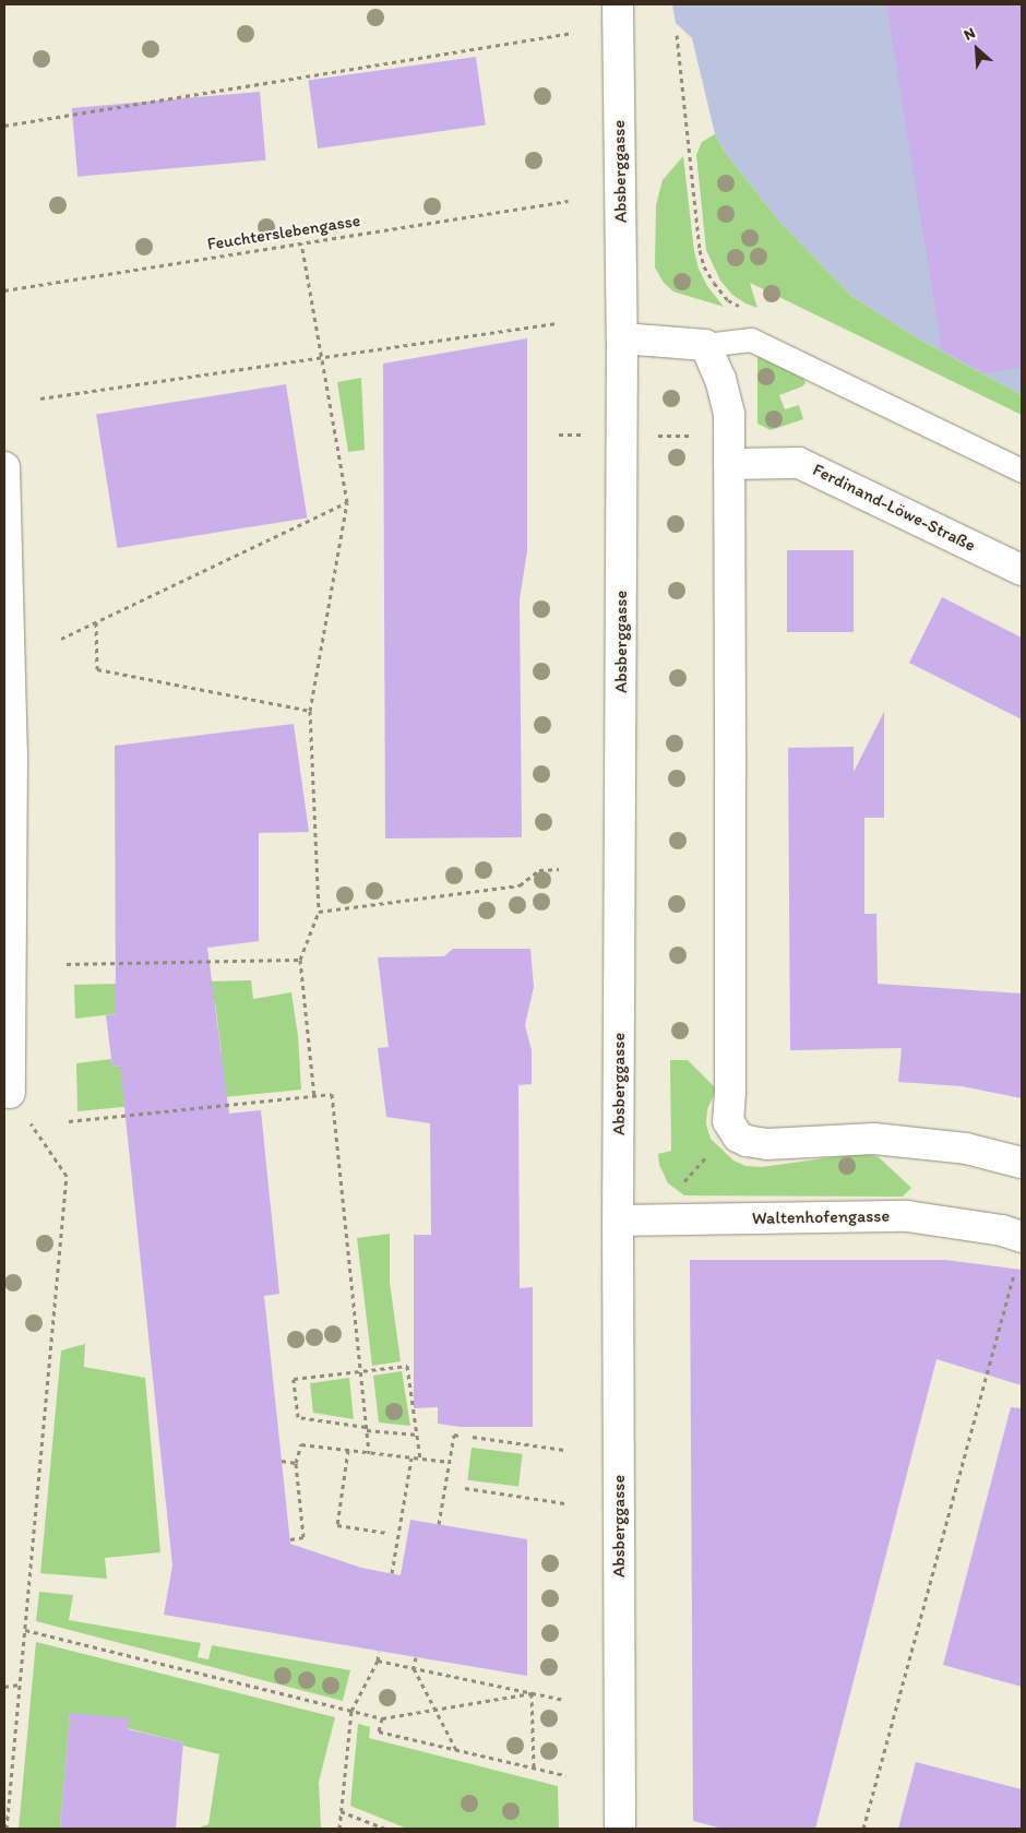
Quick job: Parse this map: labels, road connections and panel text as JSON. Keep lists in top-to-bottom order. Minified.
{"streets":{"street":["Absberggasse","Ferdinand-Löwe-Straße","Waltenhofengasse"],"path":["Feuchterslebengasse"]},"crossings":[["Absberggasse","Waltenhofengasse"]],"north":"top left"}
